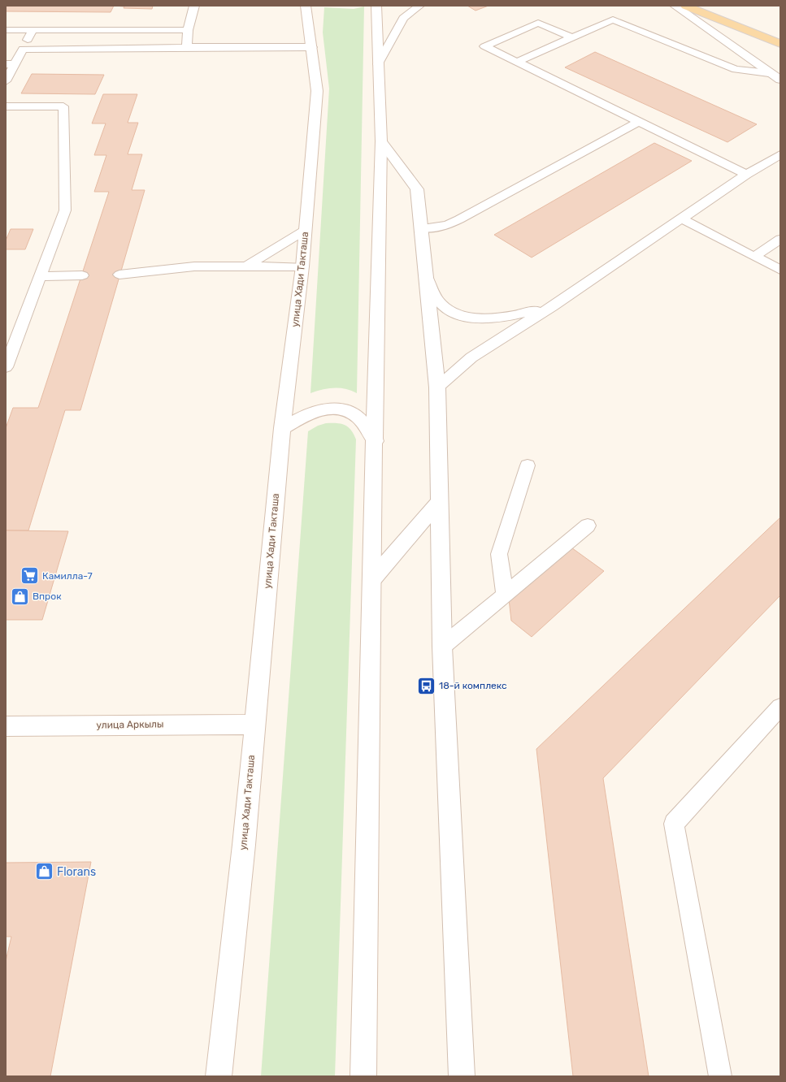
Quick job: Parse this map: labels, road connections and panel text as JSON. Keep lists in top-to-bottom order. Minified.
{"streets":{"main road":["улица Хади Такташа","улица Аркылы"]},"crossings":[["улица Хади Такташа","улица Аркылы"]],"places":{"supermarket":["Камилла-7"],"shop":["Впрок","Florans"],"bus stop":["18-й комплекс"]}}
